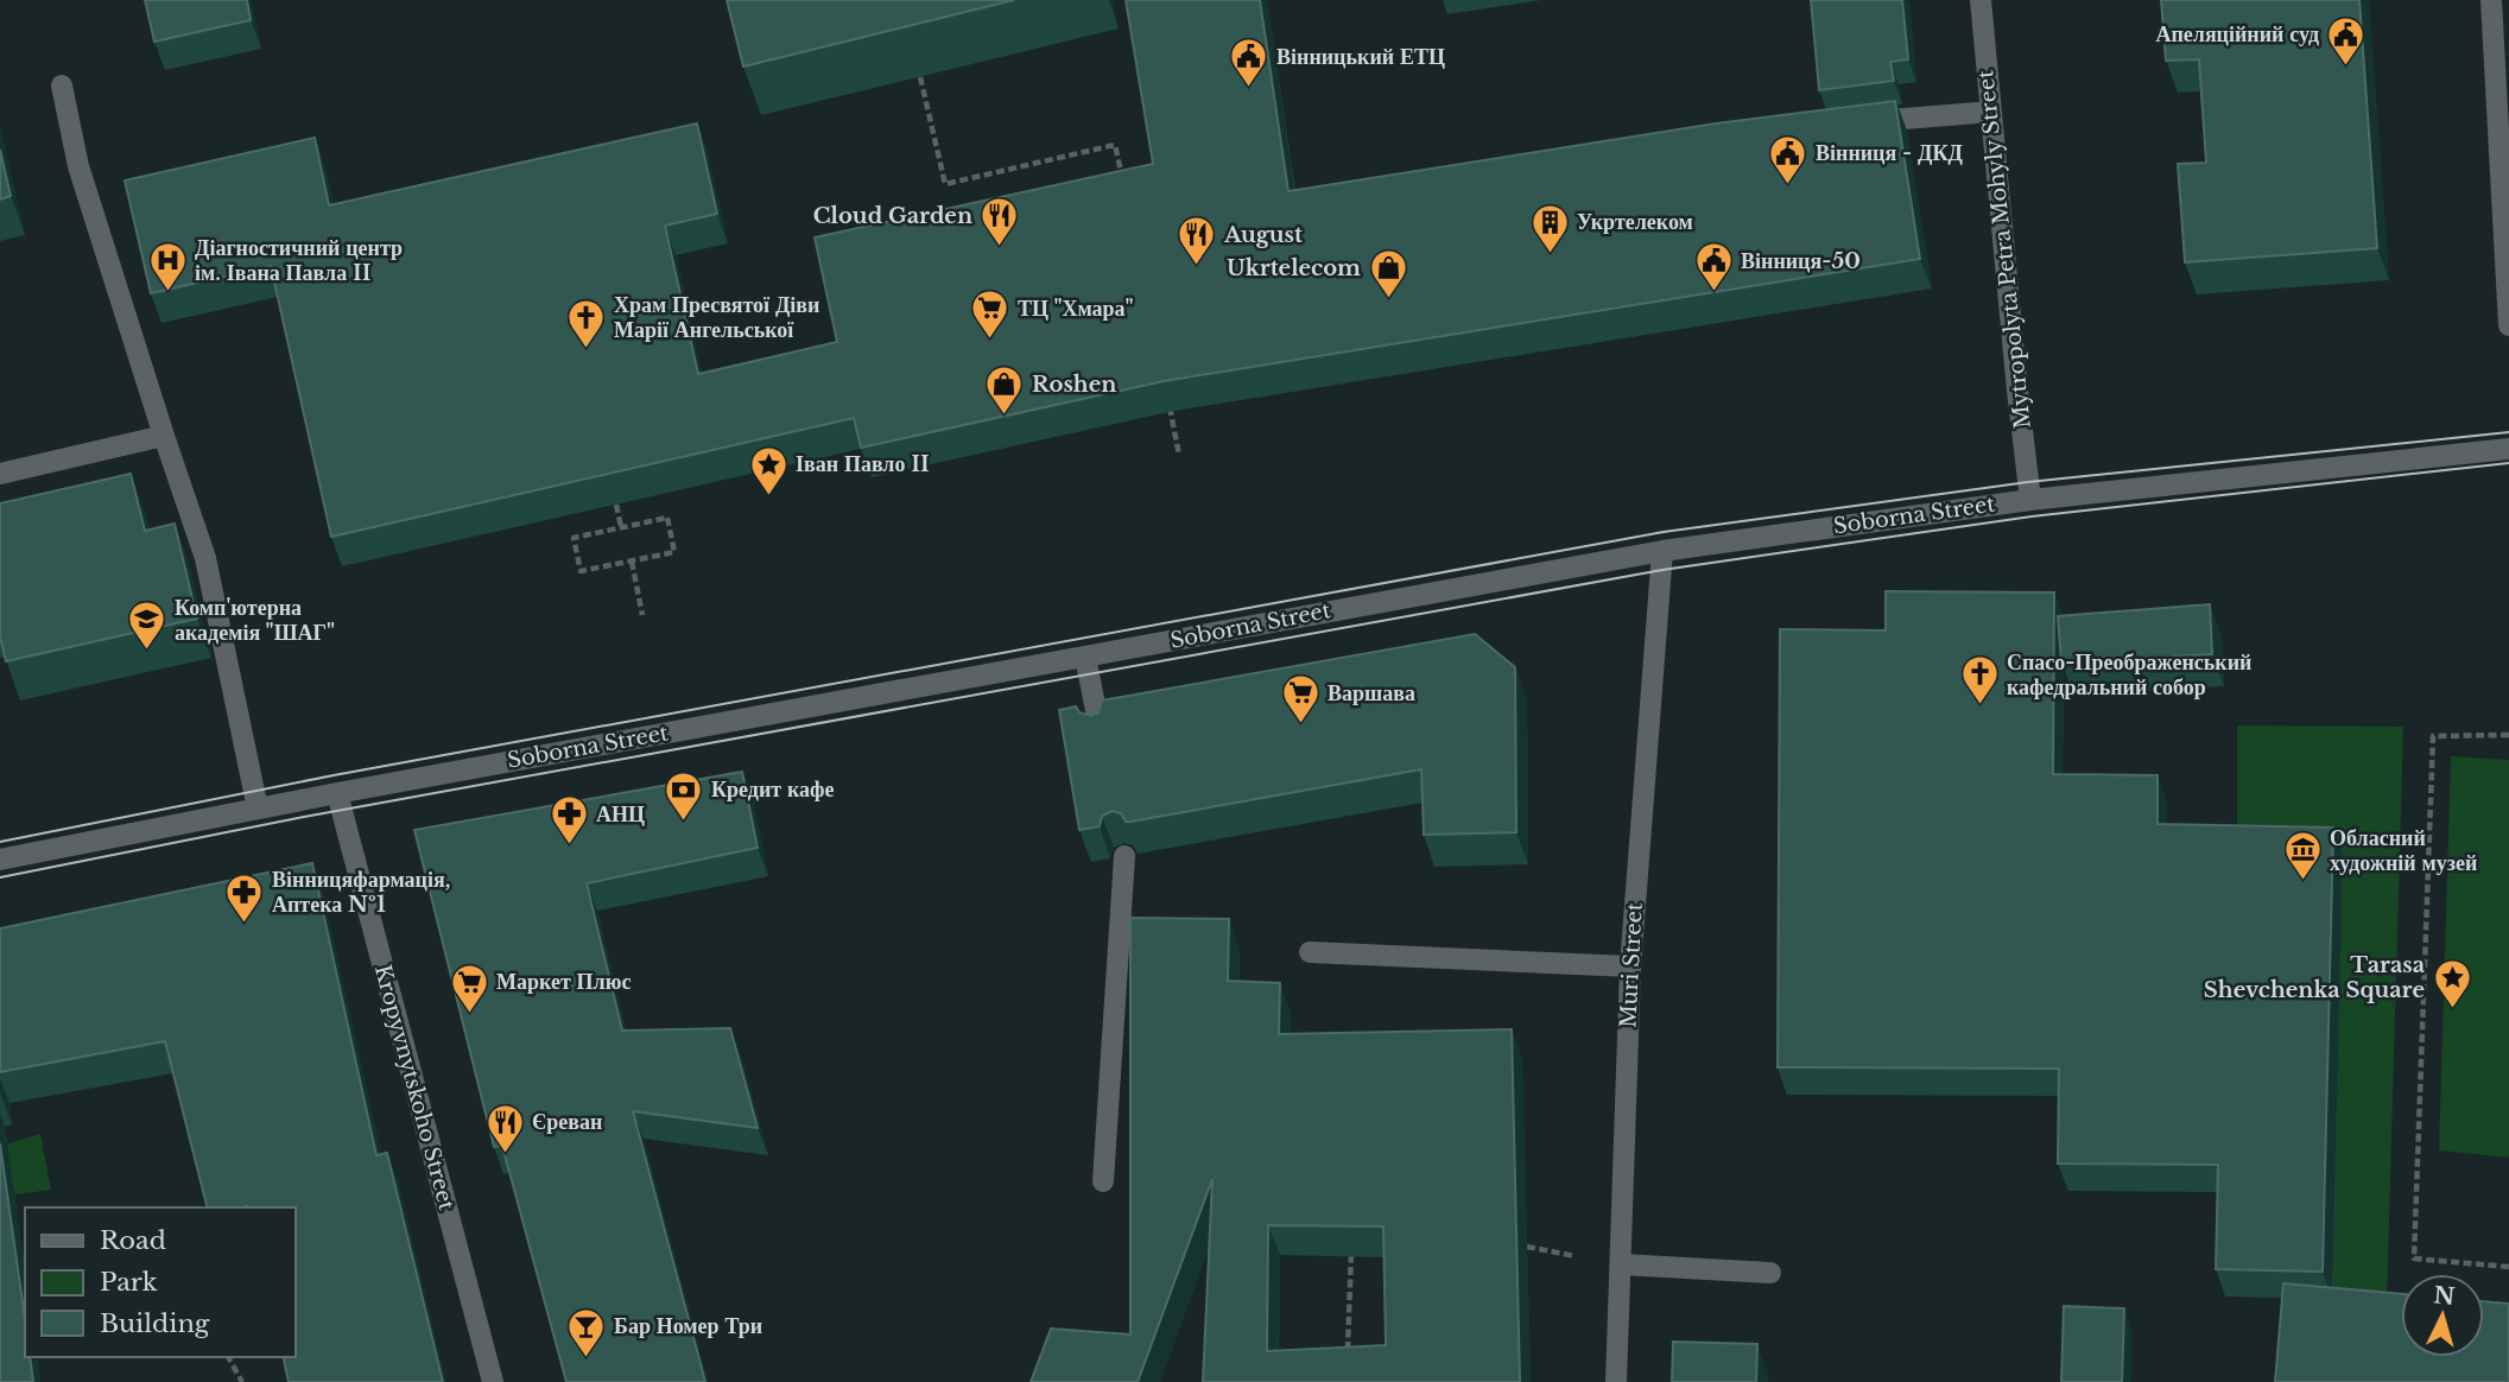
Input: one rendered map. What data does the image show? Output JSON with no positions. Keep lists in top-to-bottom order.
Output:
{
  "streets": {
    "street": [
      "Mytropolyta Petra Mohyly Street",
      "Soborna Street",
      "Muri Street",
      "Kropyvnytskoho Street"
    ]
  },
  "crossings": [
    ["Mytropolyta Petra Mohyly Street", "Soborna Street"],
    ["Soborna Street", "Muri Street"],
    ["Soborna Street", "Kropyvnytskoho Street"]
  ],
  "places": {
    "public building": [
      "Апеляційний суд",
      "Вінницький ЕТЦ",
      "Вінниця - ДКД",
      "Вінниця-50"
    ],
    "restaurant": ["Cloud Garden", "August", "Єреван"],
    "building": ["Укртелеком"],
    "hospital": ["Діагностичний центр ім. Івана Павла II"],
    "shop": ["Ukrtelecom", "Roshen"],
    "supermarket": ["ТЦ \"Хмара\"", "Варшава", "Маркет Плюс"],
    "church": ["Храм Пресвятої Діви Марії Ангельської", "Спасо-Преображенський кафедральний собор"],
    "place": ["Іван Павло II", "Tarasa Shevchenka Square"],
    "school or university": ["Комп'ютерна академія \"ШАГ\""],
    "bank": ["Кредит кафе"],
    "pharmacy": ["АНЦ", "Вінницяфармація, Аптека №1"],
    "museum": ["Обласний художній музей"],
    "bar": ["Бар Номер Три"]
  },
  "legend": ["Road", "Park", "Building"],
  "north": "top"
}
